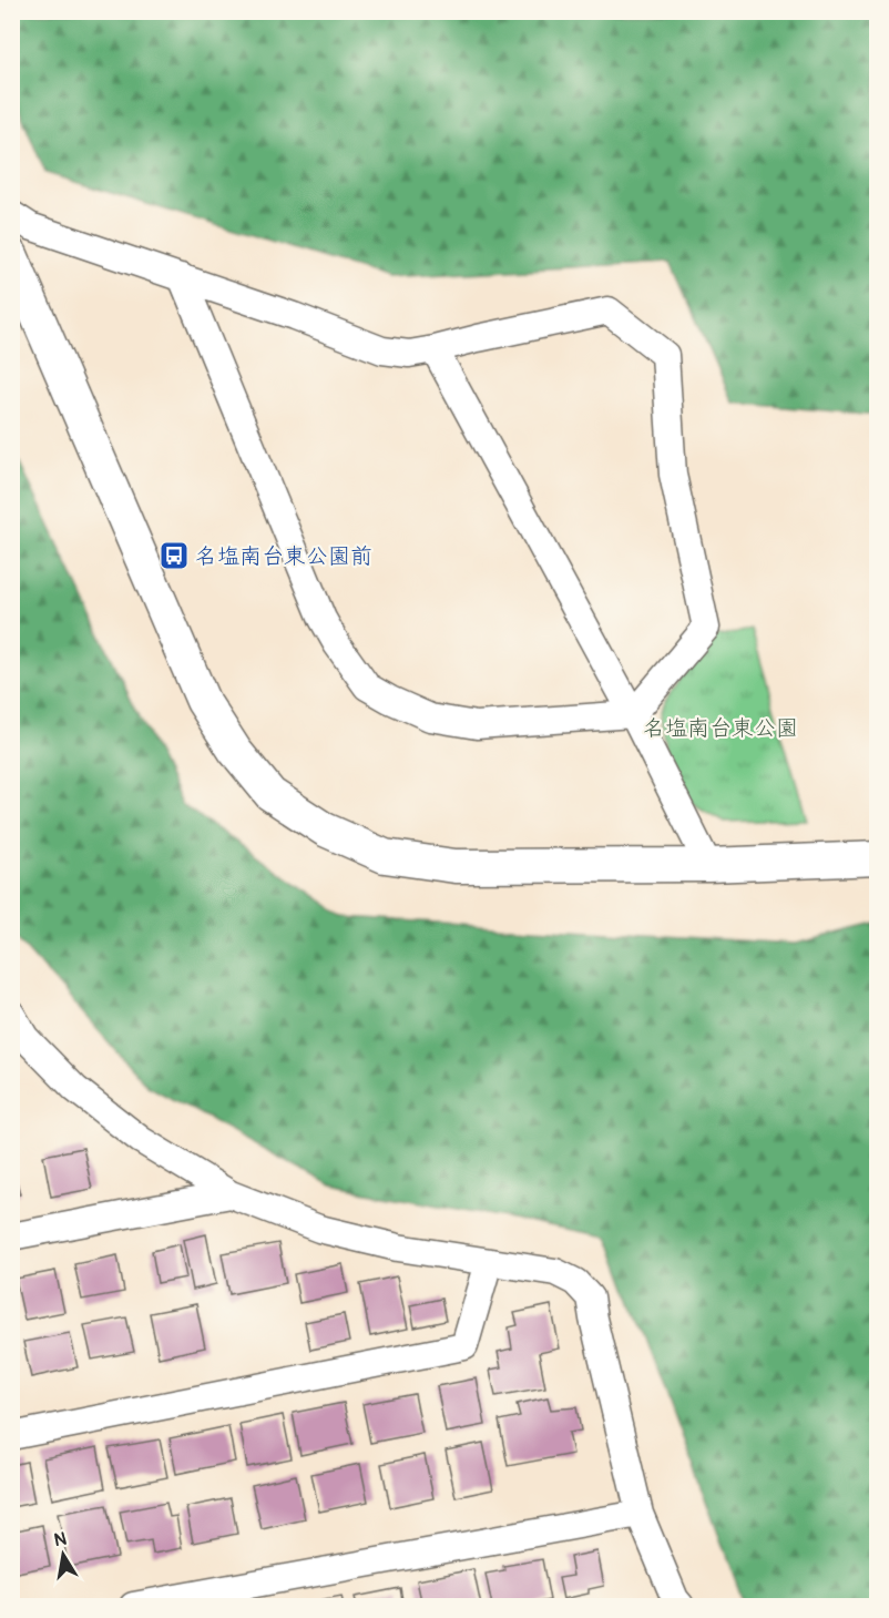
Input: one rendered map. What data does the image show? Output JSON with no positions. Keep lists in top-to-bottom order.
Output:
{
  "parks": ["名塩南台東公園"],
  "places": {
    "bus stop": ["名塩南台東公園前"]
  },
  "north": "top"
}
